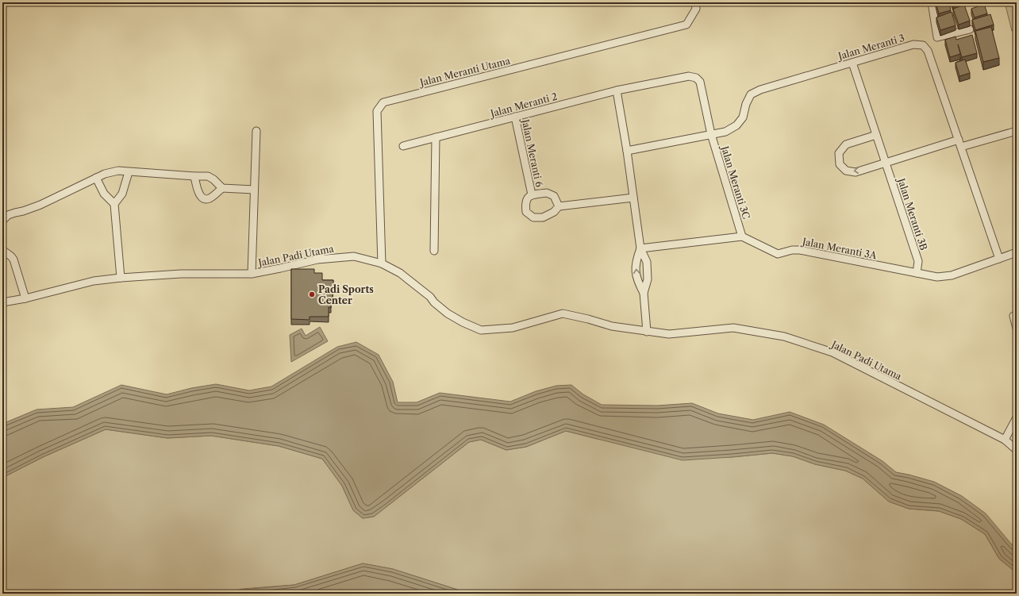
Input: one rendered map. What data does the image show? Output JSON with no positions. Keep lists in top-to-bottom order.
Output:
{
  "streets": {
    "street": [
      "Jalan Meranti 3",
      "Jalan Meranti Utama",
      "Jalan Meranti 2",
      "Jalan Meranti 6",
      "Jalan Meranti 3C",
      "Jalan Meranti 3B",
      "Jalan Meranti 3A",
      "Jalan Padi Utama"
    ]
  },
  "crossings": [
    ["Jalan Meranti 3", "Jalan Meranti 2"],
    ["Jalan Meranti 3", "Jalan Meranti 3C"],
    ["Jalan Meranti 3", "Jalan Meranti 3B"],
    ["Jalan Meranti 3", "Jalan Meranti 3A"],
    ["Jalan Meranti Utama", "Jalan Padi Utama"],
    ["Jalan Meranti 2", "Jalan Meranti 6"],
    ["Jalan Meranti 2", "Jalan Meranti 3C"],
    ["Jalan Meranti 3C", "Jalan Meranti 3A"],
    ["Jalan Meranti 3B", "Jalan Meranti 3A"]
  ],
  "places": ["Padi Sports Center"]
}
